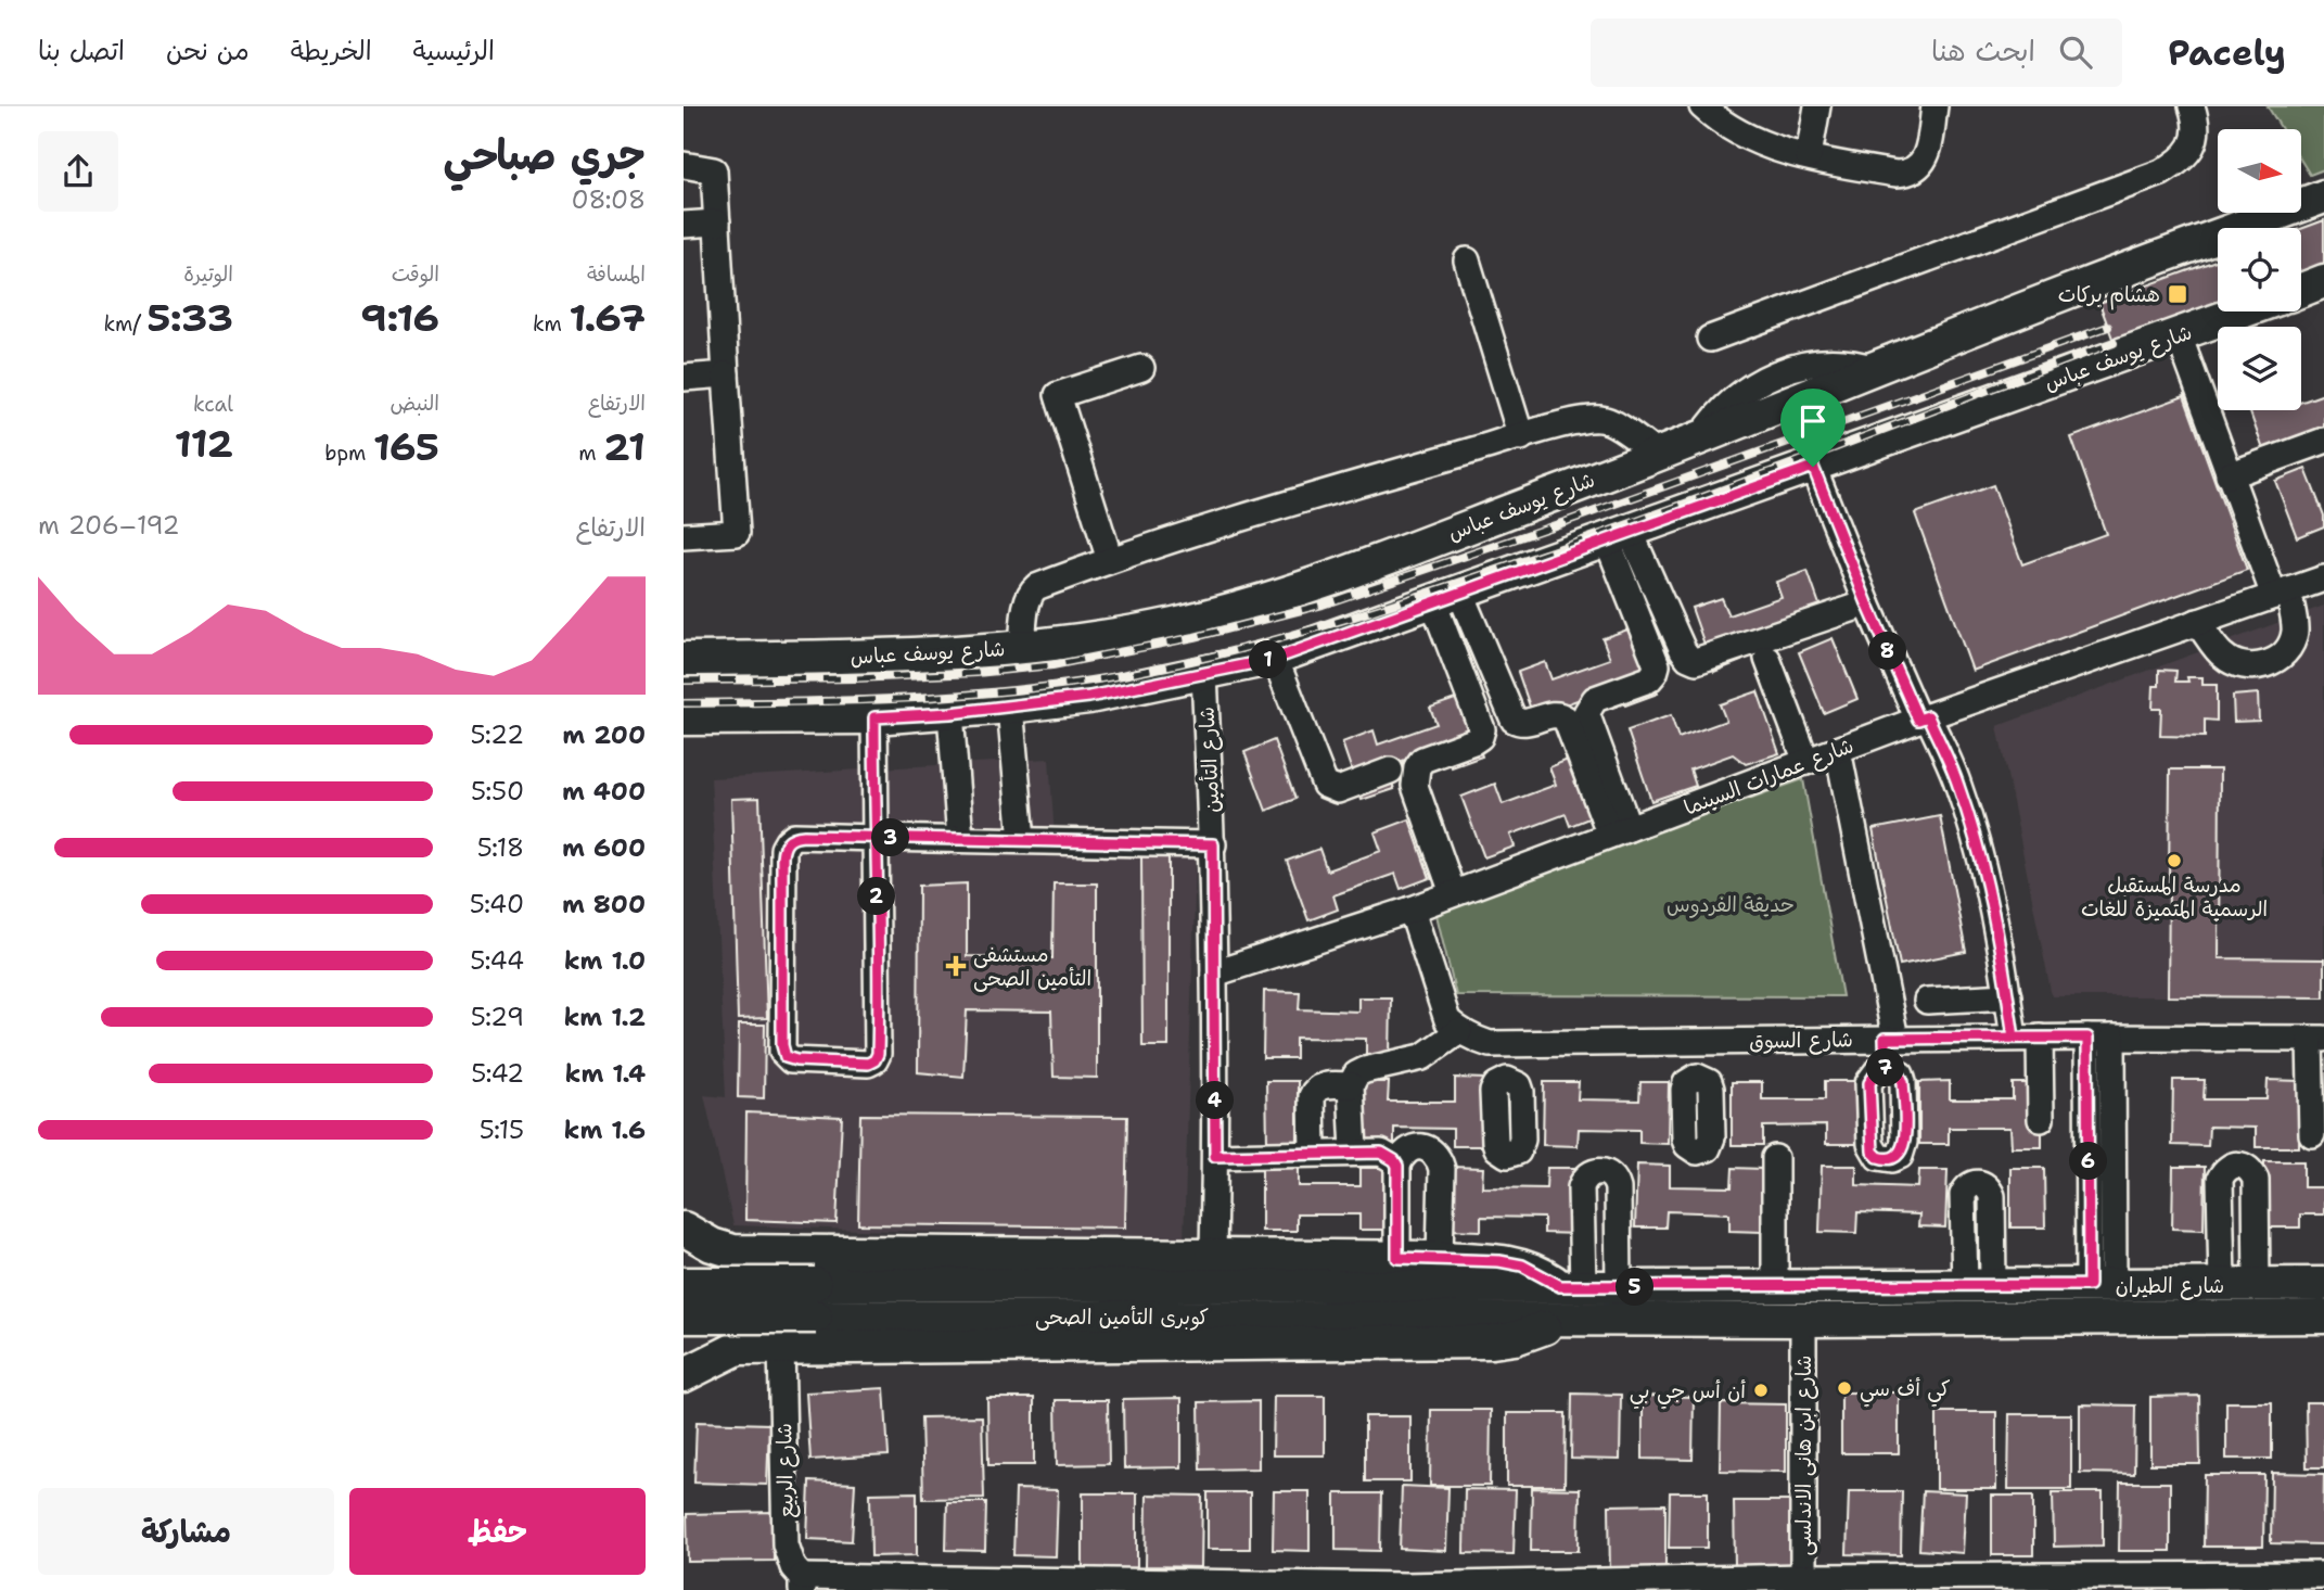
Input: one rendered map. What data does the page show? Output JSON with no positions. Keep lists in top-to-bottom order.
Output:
{
  "streets": {
    "main road": ["شارع يوسف عباس", "شارع الطيران", "كوبرى التأمين الصحى"],
    "street": [
      "شارع التأمين",
      "شارع عمارات السينما",
      "شارع السوق",
      "شارع ابن هانى الاندلسى",
      "شارع الربيع"
    ]
  },
  "crossings": [
    ["شارع يوسف عباس", "شارع التأمين"],
    ["شارع التأمين", "شارع عمارات السينما"],
    ["شارع الطيران", "كوبرى التأمين الصحى"],
    ["شارع الطيران", "شارع ابن هانى الاندلسى"]
  ],
  "parks": ["حديقة الفردوس"],
  "places": {
    "transit": ["هشام بركات"],
    "other": ["مدرسة المستقبل الرسمية المتميزة للغات", "كي أف سي", "أن أس جي بي"],
    "health": ["مستشفى التأمين الصحى"]
  },
  "north": "right",
  "page": {
    "header": "Pacely",
    "search": "ابحث هنا",
    "nav": [
      "الرئيسية",
      "الخريطة",
      "من نحن",
      "اتصل بنا"
    ],
    "heading": ["جري صباحي", "08:08"],
    "stats": [
      ["المسافة", "1.67 km"],
      ["الوقت", "9:16"],
      ["الوتيرة", "5:33 /km"],
      ["الارتفاع", "21 m"],
      ["النبض", "165 bpm"],
      ["kcal", "112"]
    ],
    "chart": ["الارتفاع", "192–206 m"],
    "pins": [
      "8",
      "1",
      "3",
      "2",
      "7",
      "4",
      "6",
      "5"
    ],
    "list": [
      {
        "name": "200 m",
        "note": "5:22"
      },
      {
        "name": "400 m",
        "note": "5:50"
      },
      {
        "name": "600 m",
        "note": "5:18"
      },
      {
        "name": "800 m",
        "note": "5:40"
      },
      {
        "name": "1.0 km",
        "note": "5:44"
      },
      {
        "name": "1.2 km",
        "note": "5:29"
      },
      {
        "name": "1.4 km",
        "note": "5:42"
      },
      {
        "name": "1.6 km",
        "note": "5:15"
      }
    ],
    "buttons": ["حفظ", "مشاركة"]
  }
}
